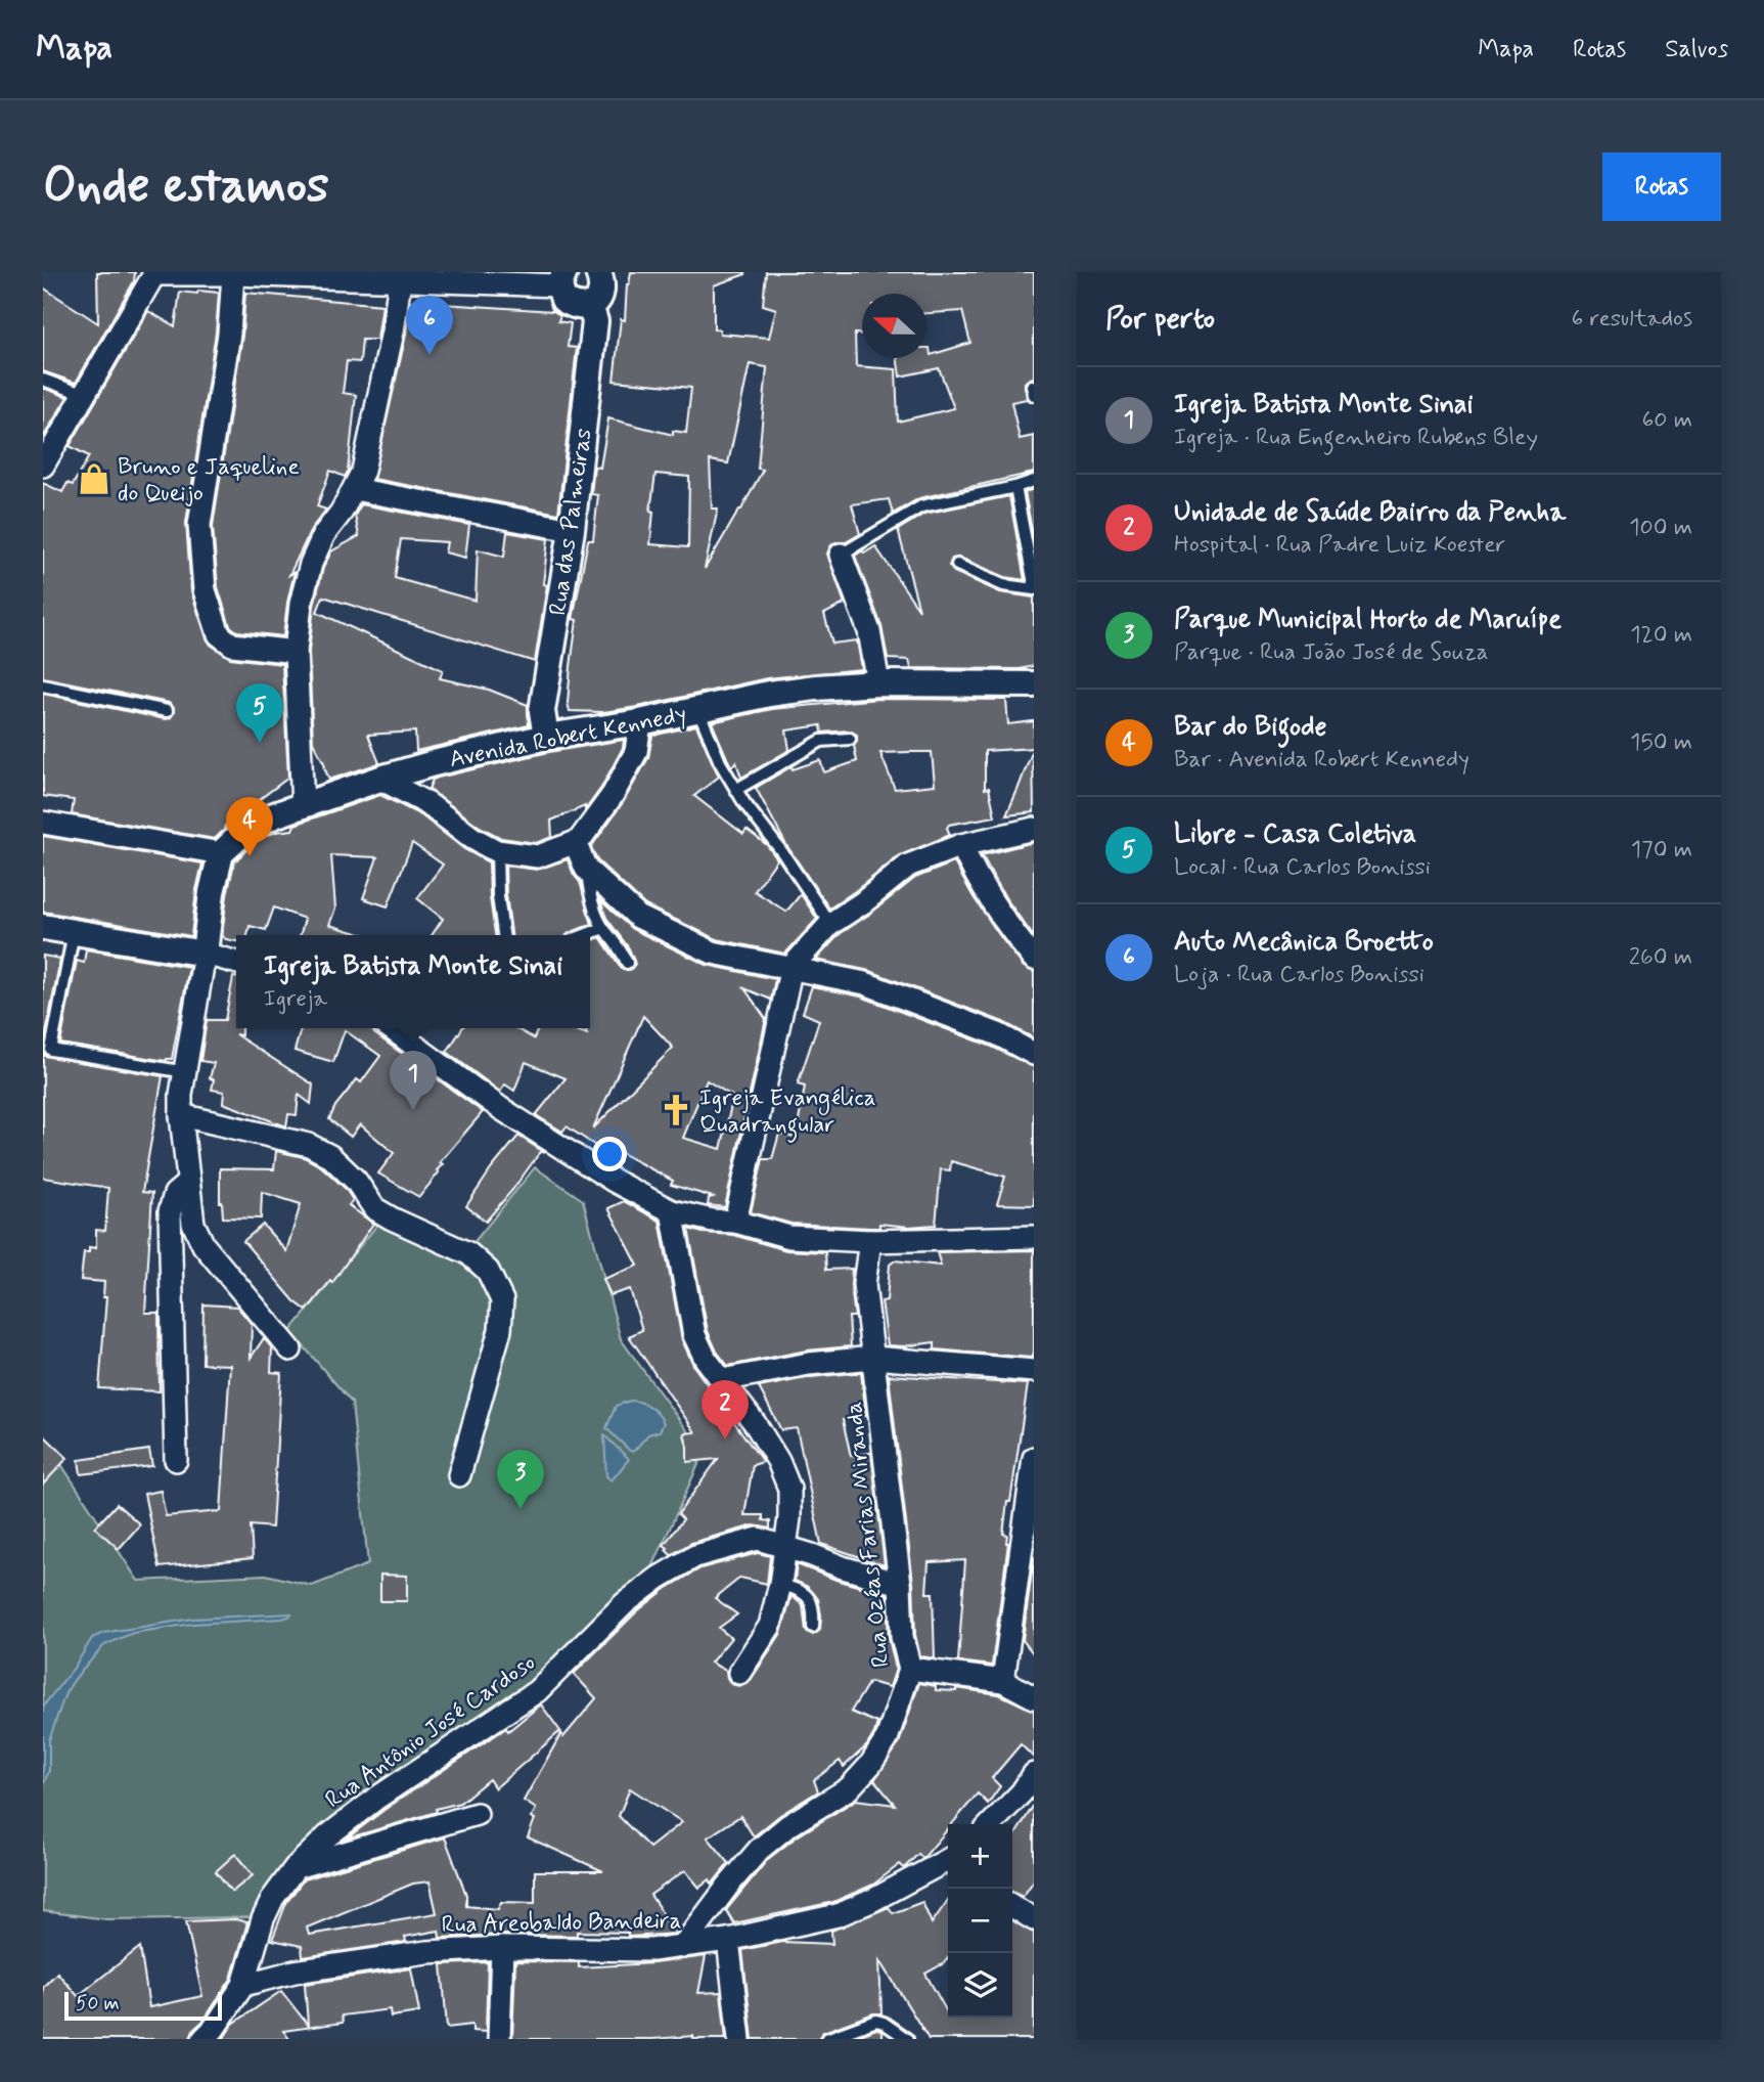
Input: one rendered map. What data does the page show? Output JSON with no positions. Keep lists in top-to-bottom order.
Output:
{
  "streets": {
    "street": [
      "Rua das Palmeiras",
      "Avenida Robert Kennedy",
      "Rua Ozéas Farias Miranda",
      "Rua Antônio José Cardoso",
      "Rua Areobaldo Bandeira"
    ]
  },
  "crossings": [
    ["Rua das Palmeiras", "Avenida Robert Kennedy"],
    ["Rua Ozéas Farias Miranda", "Rua Antônio José Cardoso"],
    ["Rua Ozéas Farias Miranda", "Rua Areobaldo Bandeira"],
    ["Rua Antônio José Cardoso", "Rua Areobaldo Bandeira"]
  ],
  "places": {
    "shop": ["Bruno e Jaqueline do Queijo"],
    "church": ["Igreja Evangélica Quadrangular"]
  },
  "scale_bar": "50 m",
  "north": "left",
  "page": {
    "header": "Mapa",
    "nav": ["Mapa", "Rotas", "Salvos"],
    "buttons": "Rotas",
    "title": "Onde estamos",
    "heading": ["Por perto", "6 resultados"],
    "pins": [
      "6",
      "5",
      "4",
      "1",
      "2",
      "3"
    ],
    "list": [
      {
        "mark": "1",
        "name": "Igreja Batista Monte Sinai",
        "note": "Igreja · Rua Engenheiro Rubens Bley",
        "value": "60 m"
      },
      {
        "mark": "2",
        "name": "Unidade de Saúde Bairro da Penha",
        "note": "Hospital · Rua Padre Luiz Koester",
        "value": "100 m"
      },
      {
        "mark": "3",
        "name": "Parque Municipal Horto de Maruípe",
        "note": "Parque · Rua João José de Souza",
        "value": "120 m"
      },
      {
        "mark": "4",
        "name": "Bar do Bigode",
        "note": "Bar · Avenida Robert Kennedy",
        "value": "150 m"
      },
      {
        "mark": "5",
        "name": "Libre - Casa Coletiva",
        "note": "Local · Rua Carlos Bonissi",
        "value": "170 m"
      },
      {
        "mark": "6",
        "name": "Auto Mecânica Broetto",
        "note": "Loja · Rua Carlos Bonissi",
        "value": "260 m"
      }
    ],
    "popup": ["Igreja Batista Monte Sinai", "Igreja"],
    "map_buttons": ["+", "−"],
    "scale": "50 m"
  }
}
